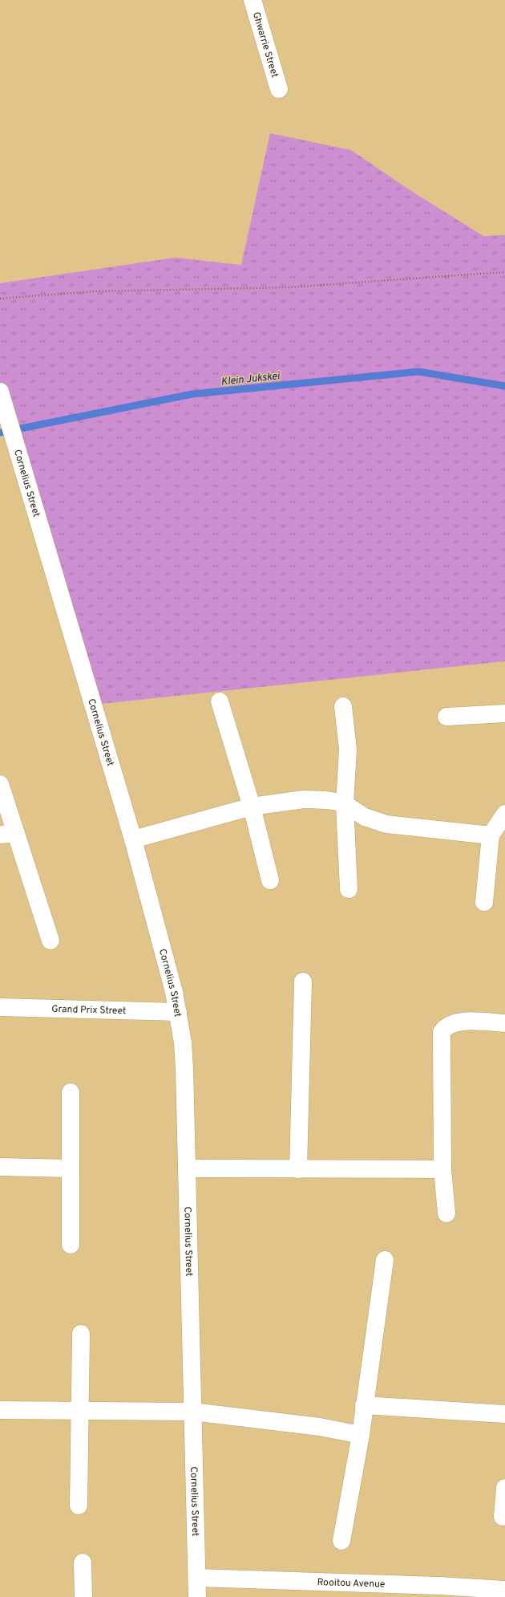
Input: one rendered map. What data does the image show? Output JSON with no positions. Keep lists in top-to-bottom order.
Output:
{
  "streets": {
    "street": [
      "Ghwarrie Street",
      "Cornelius Street",
      "Grand Prix Street",
      "Rooitou Avenue"
    ]
  },
  "crossings": [
    ["Cornelius Street", "Grand Prix Street"],
    ["Cornelius Street", "Rooitou Avenue"]
  ],
  "water": ["Klein Jukskei"]
}
